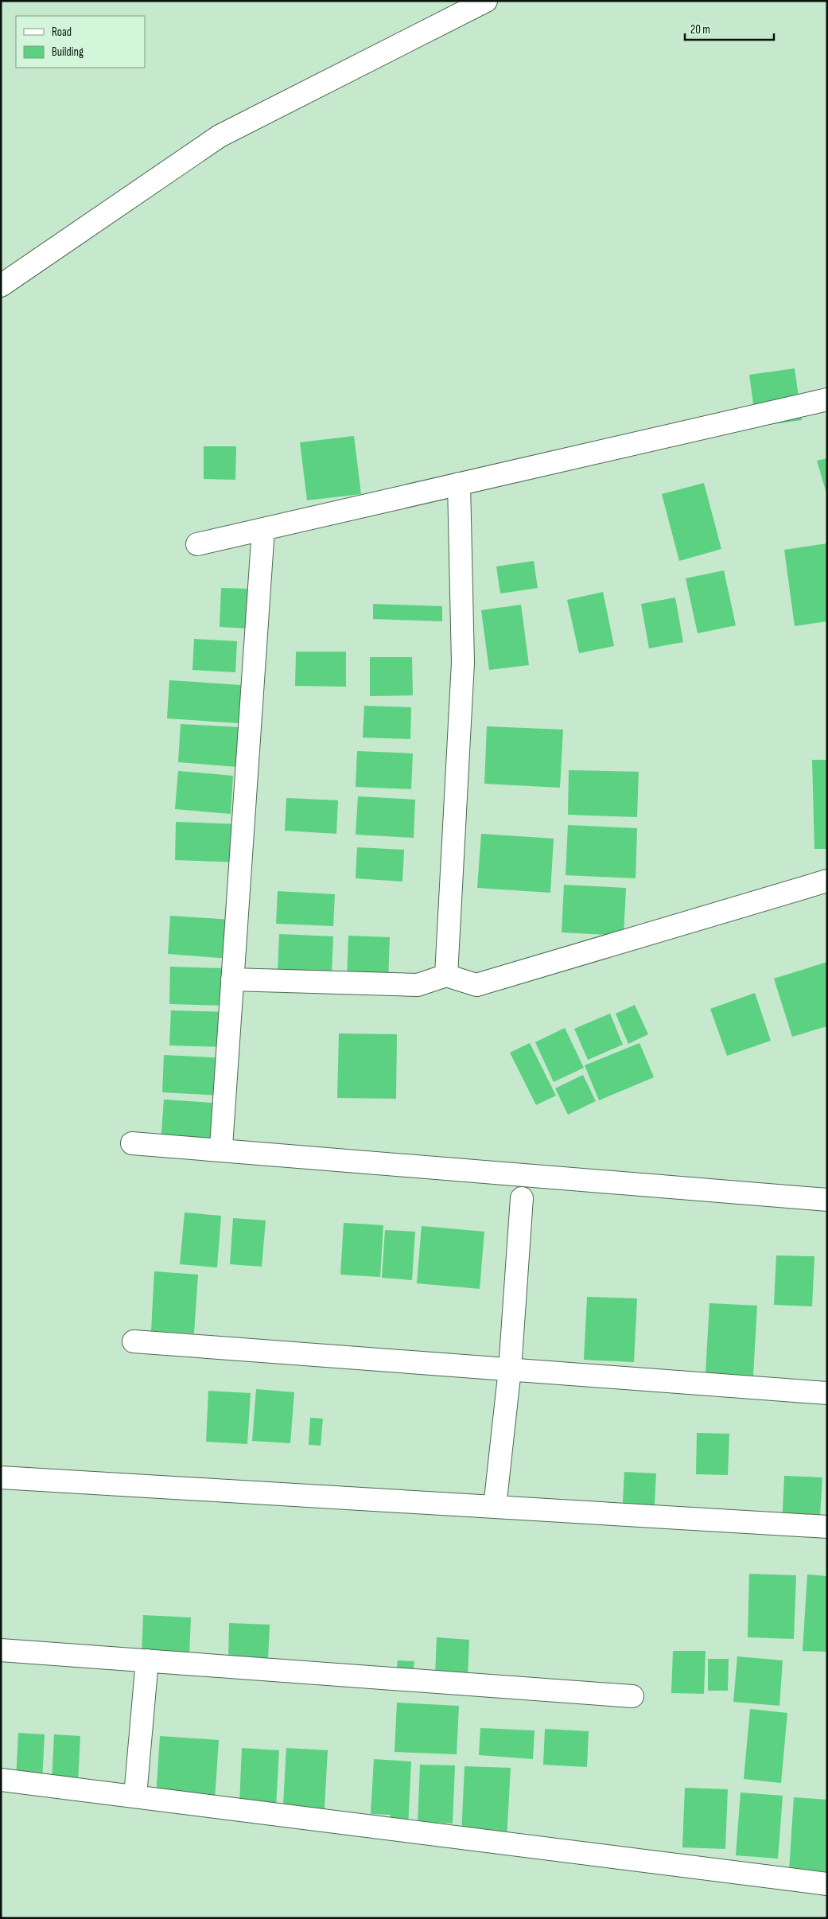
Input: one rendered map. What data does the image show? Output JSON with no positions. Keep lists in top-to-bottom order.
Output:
{
  "legend": ["Road", "Building"],
  "scale_bar": "20 m"
}
